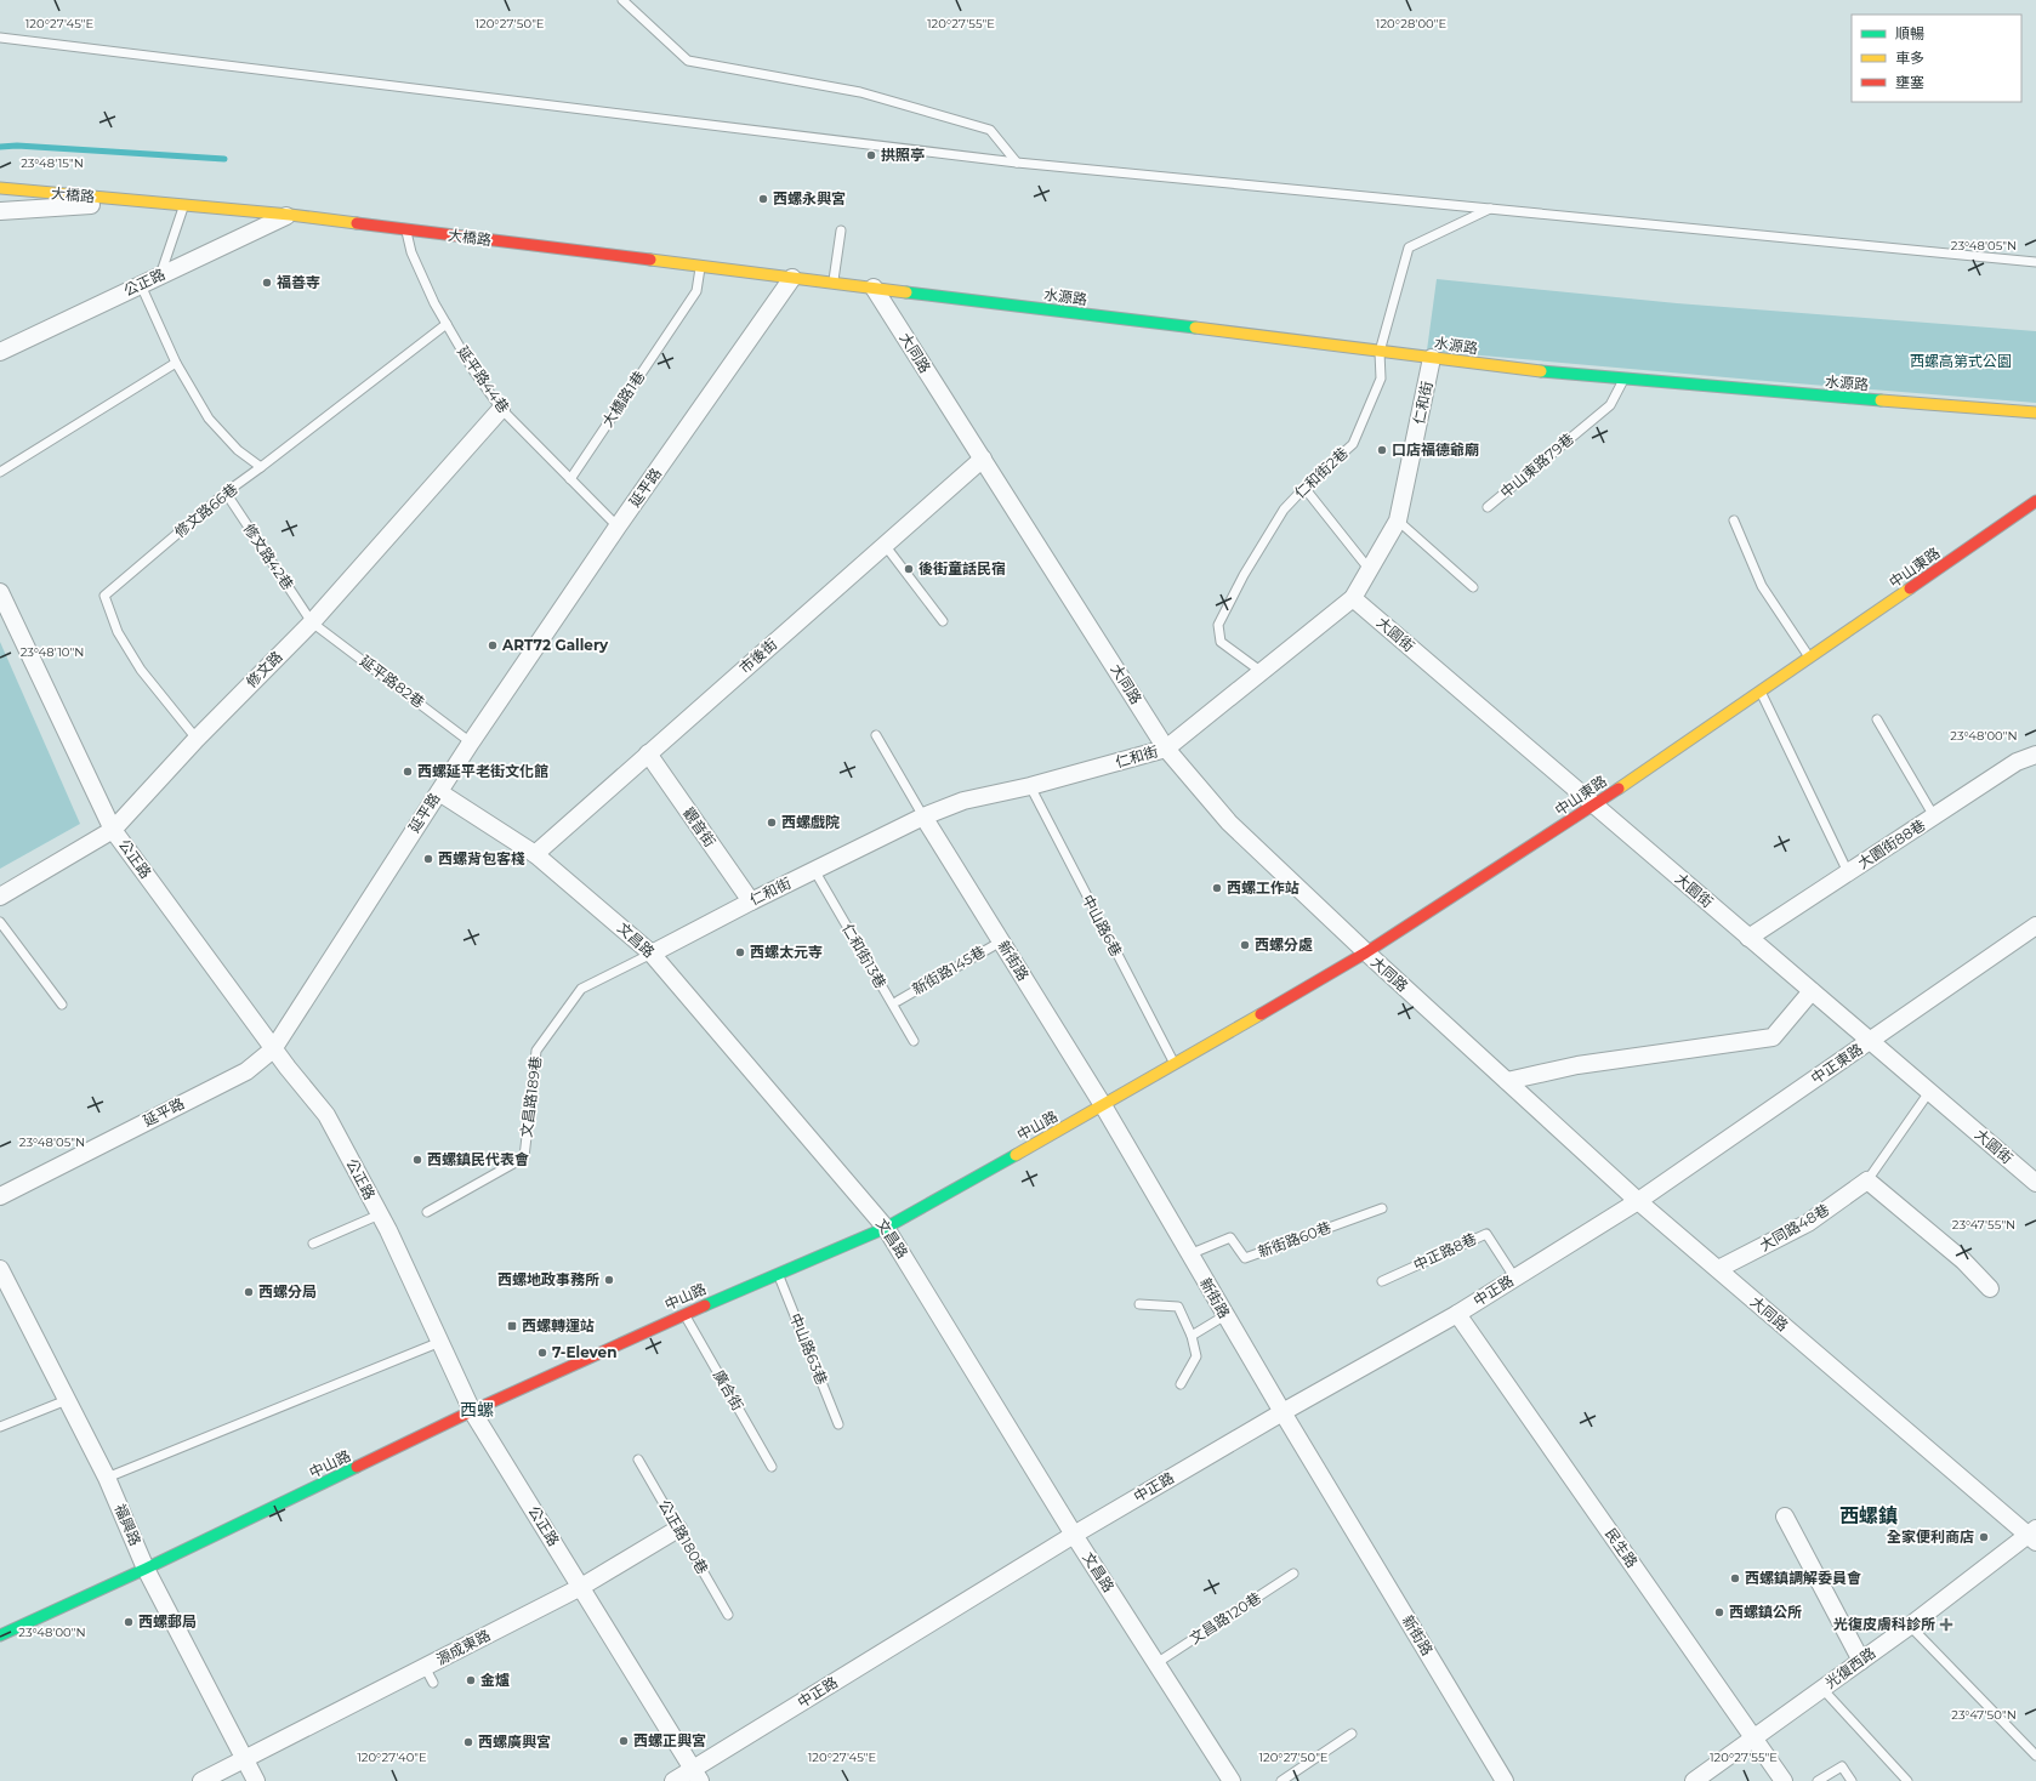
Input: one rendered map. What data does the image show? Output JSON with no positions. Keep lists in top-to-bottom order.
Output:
{
  "streets": {
    "street": [
      "大橋路",
      "公正路",
      "水源路",
      "大同路",
      "仁和街",
      "延平路",
      "中山東路",
      "大園街",
      "市後街",
      "修文路",
      "觀音街",
      "大園街88巷",
      "文昌路",
      "新街路",
      "中正東路",
      "中山路",
      "大同路48巷",
      "中正路",
      "福興路",
      "民生路",
      "源成東路",
      "光復西路"
    ],
    "lane": [
      "延平路44巷",
      "大橋路1巷",
      "中山東路79巷",
      "仁和街2巷",
      "修文路66巷",
      "修文路42巷",
      "延平路82巷",
      "中山路6巷",
      "仁和街13巷",
      "新街路145巷",
      "文昌路189巷",
      "新街路60巷",
      "中正路8巷",
      "中山路63巷",
      "廣合街",
      "公正路180巷",
      "文昌路120巷"
    ]
  },
  "crossings": [
    ["大橋路", "公正路"],
    ["大橋路", "延平路44巷"],
    ["大橋路", "大橋路1巷"],
    ["大橋路", "延平路"],
    ["公正路", "延平路"],
    ["公正路", "修文路"],
    ["公正路", "中山路"],
    ["公正路", "中正路"],
    ["公正路", "源成東路"],
    ["水源路", "大同路"],
    ["水源路", "仁和街"],
    ["水源路", "中山東路79巷"],
    ["水源路", "仁和街2巷"],
    ["大同路", "仁和街"],
    ["大同路", "中山東路"],
    ["大同路", "市後街"],
    ["大同路", "中正東路"],
    ["大同路", "中山路"],
    ["大同路", "大同路48巷"],
    ["大同路", "中正路"],
    ["大同路", "光復西路"],
    ["延平路44巷", "大橋路1巷"],
    ["延平路44巷", "延平路"],
    ["延平路44巷", "修文路66巷"],
    ["延平路44巷", "修文路"],
    ["仁和街", "仁和街2巷"],
    ["仁和街", "大園街"],
    ["仁和街", "觀音街"],
    ["仁和街", "中山路6巷"],
    ["仁和街", "文昌路"],
    ["仁和街", "仁和街13巷"],
    ["仁和街", "新街路"],
    ["仁和街", "文昌路189巷"],
    ["延平路", "延平路82巷"],
    ["延平路", "文昌路"],
    ["修文路66巷", "修文路42巷"],
    ["修文路66巷", "修文路"],
    ["修文路42巷", "修文路"],
    ["修文路42巷", "延平路82巷"],
    ["中山東路", "大園街"],
    ["中山東路", "中山路"],
    ["大園街", "大園街88巷"],
    ["大園街", "中正東路"],
    ["大園街", "大同路48巷"],
    ["市後街", "觀音街"],
    ["市後街", "文昌路"],
    ["修文路", "延平路82巷"],
    ["中山路6巷", "中山路"],
    ["文昌路", "文昌路189巷"],
    ["文昌路", "中山路"],
    ["文昌路", "中正路"],
    ["文昌路", "文昌路120巷"],
    ["新街路", "新街路145巷"],
    ["新街路", "中山路"],
    ["新街路", "新街路60巷"],
    ["新街路", "中正路"],
    ["中正東路", "中正路"],
    ["中山路", "中山路63巷"],
    ["中山路", "廣合街"],
    ["中山路", "福興路"],
    ["中正路8巷", "中正路"],
    ["中正路", "民生路"],
    ["福興路", "源成東路"],
    ["公正路180巷", "源成東路"],
    ["民生路", "光復西路"]
  ],
  "districts": ["西螺", "西螺鎮"],
  "parks": ["西螺高第式公園"],
  "places": {
    "other": [
      "拱照亭",
      "西螺永興宮",
      "福善寺",
      "口店福德爺廟",
      "後街童話民宿",
      "ART72 Gallery",
      "西螺延平老街文化館",
      "西螺戲院",
      "西螺背包客棧",
      "西螺工作站",
      "西螺分處",
      "西螺太元寺",
      "西螺鎮民代表會",
      "西螺地政事務所",
      "西螺分局",
      "7-Eleven",
      "全家便利商店",
      "西螺鎮調解委員會",
      "西螺鎮公所",
      "西螺郵局",
      "金爐",
      "西螺正興宮",
      "西螺廣興宮"
    ],
    "transit": ["西螺轉運站"],
    "health": ["光復皮膚科診所"]
  },
  "legend": ["順暢", "車多", "壅塞"],
  "coordinates": [
    "120°27'45\"E",
    "120°27'50\"E",
    "120°27'55\"E",
    "120°28'00\"E",
    "23°48'15\"N",
    "23°48'05\"N",
    "23°48'10\"N",
    "23°48'00\"N",
    "23°47'55\"N",
    "23°47'50\"N",
    "120°27'40\"E"
  ]
}
